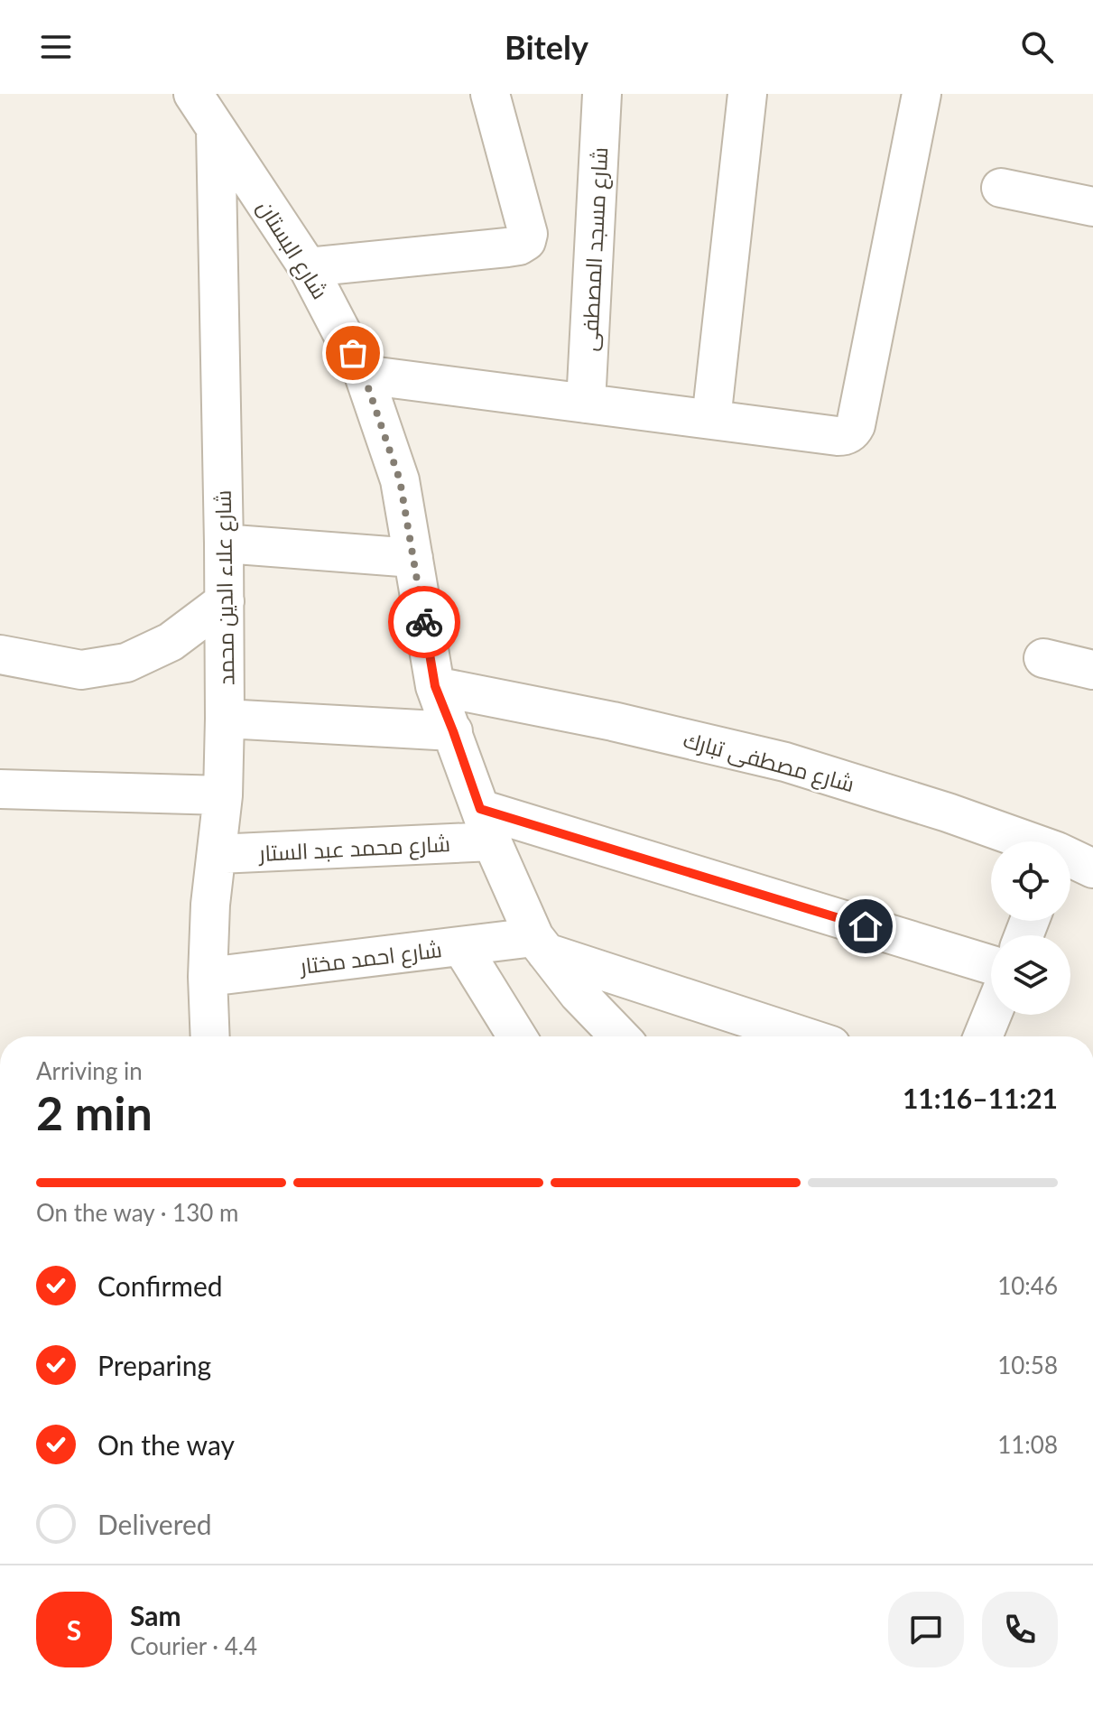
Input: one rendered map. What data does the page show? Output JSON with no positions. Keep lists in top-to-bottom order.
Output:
{
  "streets": {
    "street": [
      "شارع البستان",
      "شارع مسجد المصطفى",
      "شارع علاء الدين محمد",
      "شارع مصطفى تبارك",
      "شارع محمد عبد الستار",
      "شارع احمد مختار"
    ]
  },
  "crossings": [
    ["شارع البستان", "شارع علاء الدين محمد"],
    ["شارع البستان", "شارع مصطفى تبارك"],
    ["شارع البستان", "شارع محمد عبد الستار"],
    ["شارع البستان", "شارع احمد مختار"],
    ["شارع علاء الدين محمد", "شارع محمد عبد الستار"],
    ["شارع علاء الدين محمد", "شارع احمد مختار"]
  ],
  "page": {
    "header": "Bitely",
    "heading": ["2 min", "Arriving in", "11:16–11:21"],
    "panel": ["Sam", "Courier · 4.4"],
    "bar": "On the way · 130 m",
    "list": [
      ["Confirmed", "10:46"],
      ["Preparing", "10:58"],
      ["On the way", "11:08"],
      "Delivered"
    ],
    "round": "S"
  }
}
